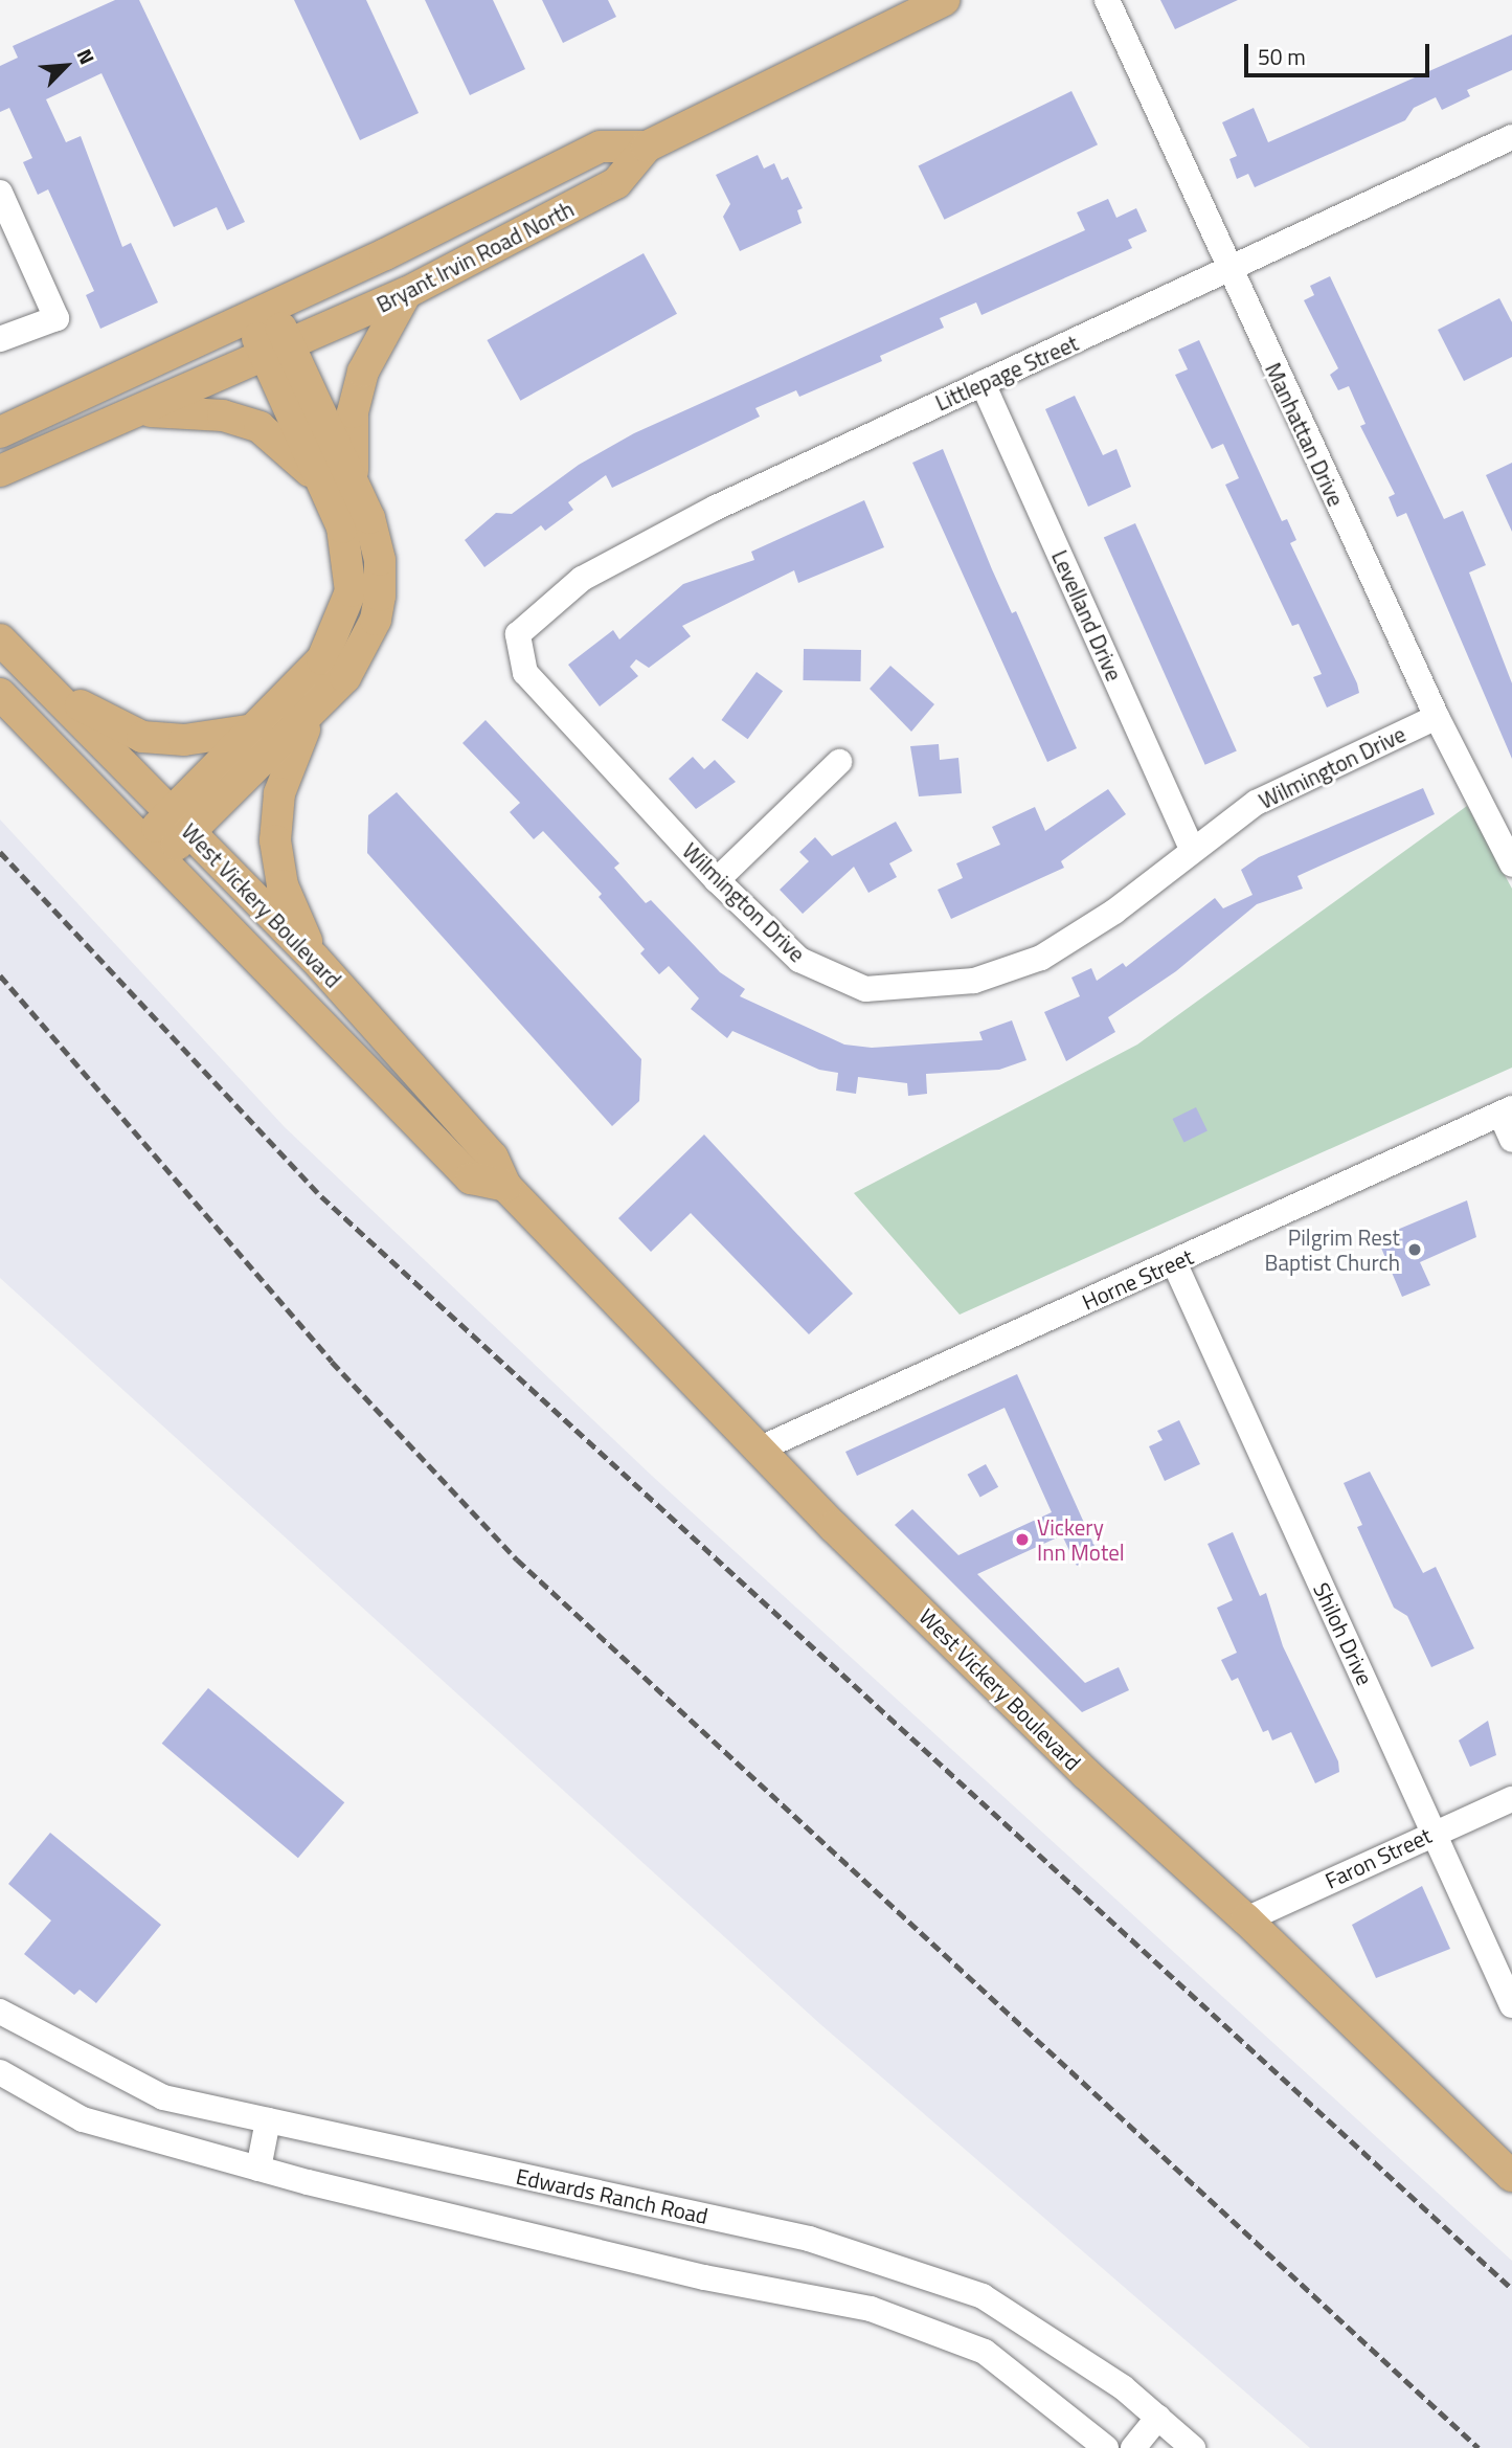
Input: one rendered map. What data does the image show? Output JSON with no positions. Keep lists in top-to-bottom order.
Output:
{
  "streets": {
    "main road": ["Bryant Irvin Road North", "West Vickery Boulevard"],
    "street": [
      "Littlepage Street",
      "Manhattan Drive",
      "Levelland Drive",
      "Wilmington Drive",
      "Horne Street",
      "Shiloh Drive",
      "Faron Street",
      "Edwards Ranch Road"
    ]
  },
  "crossings": [
    ["Littlepage Street", "Manhattan Drive"],
    ["Littlepage Street", "Levelland Drive"],
    ["Littlepage Street", "Wilmington Drive"],
    ["Manhattan Drive", "Wilmington Drive"],
    ["Levelland Drive", "Wilmington Drive"],
    ["West Vickery Boulevard", "Horne Street"],
    ["West Vickery Boulevard", "Faron Street"],
    ["Horne Street", "Shiloh Drive"],
    ["Shiloh Drive", "Faron Street"]
  ],
  "places": ["Pilgrim Rest Baptist Church", "Vickery Inn Motel"],
  "scale_bar": "50 m",
  "north": "top right"
}
